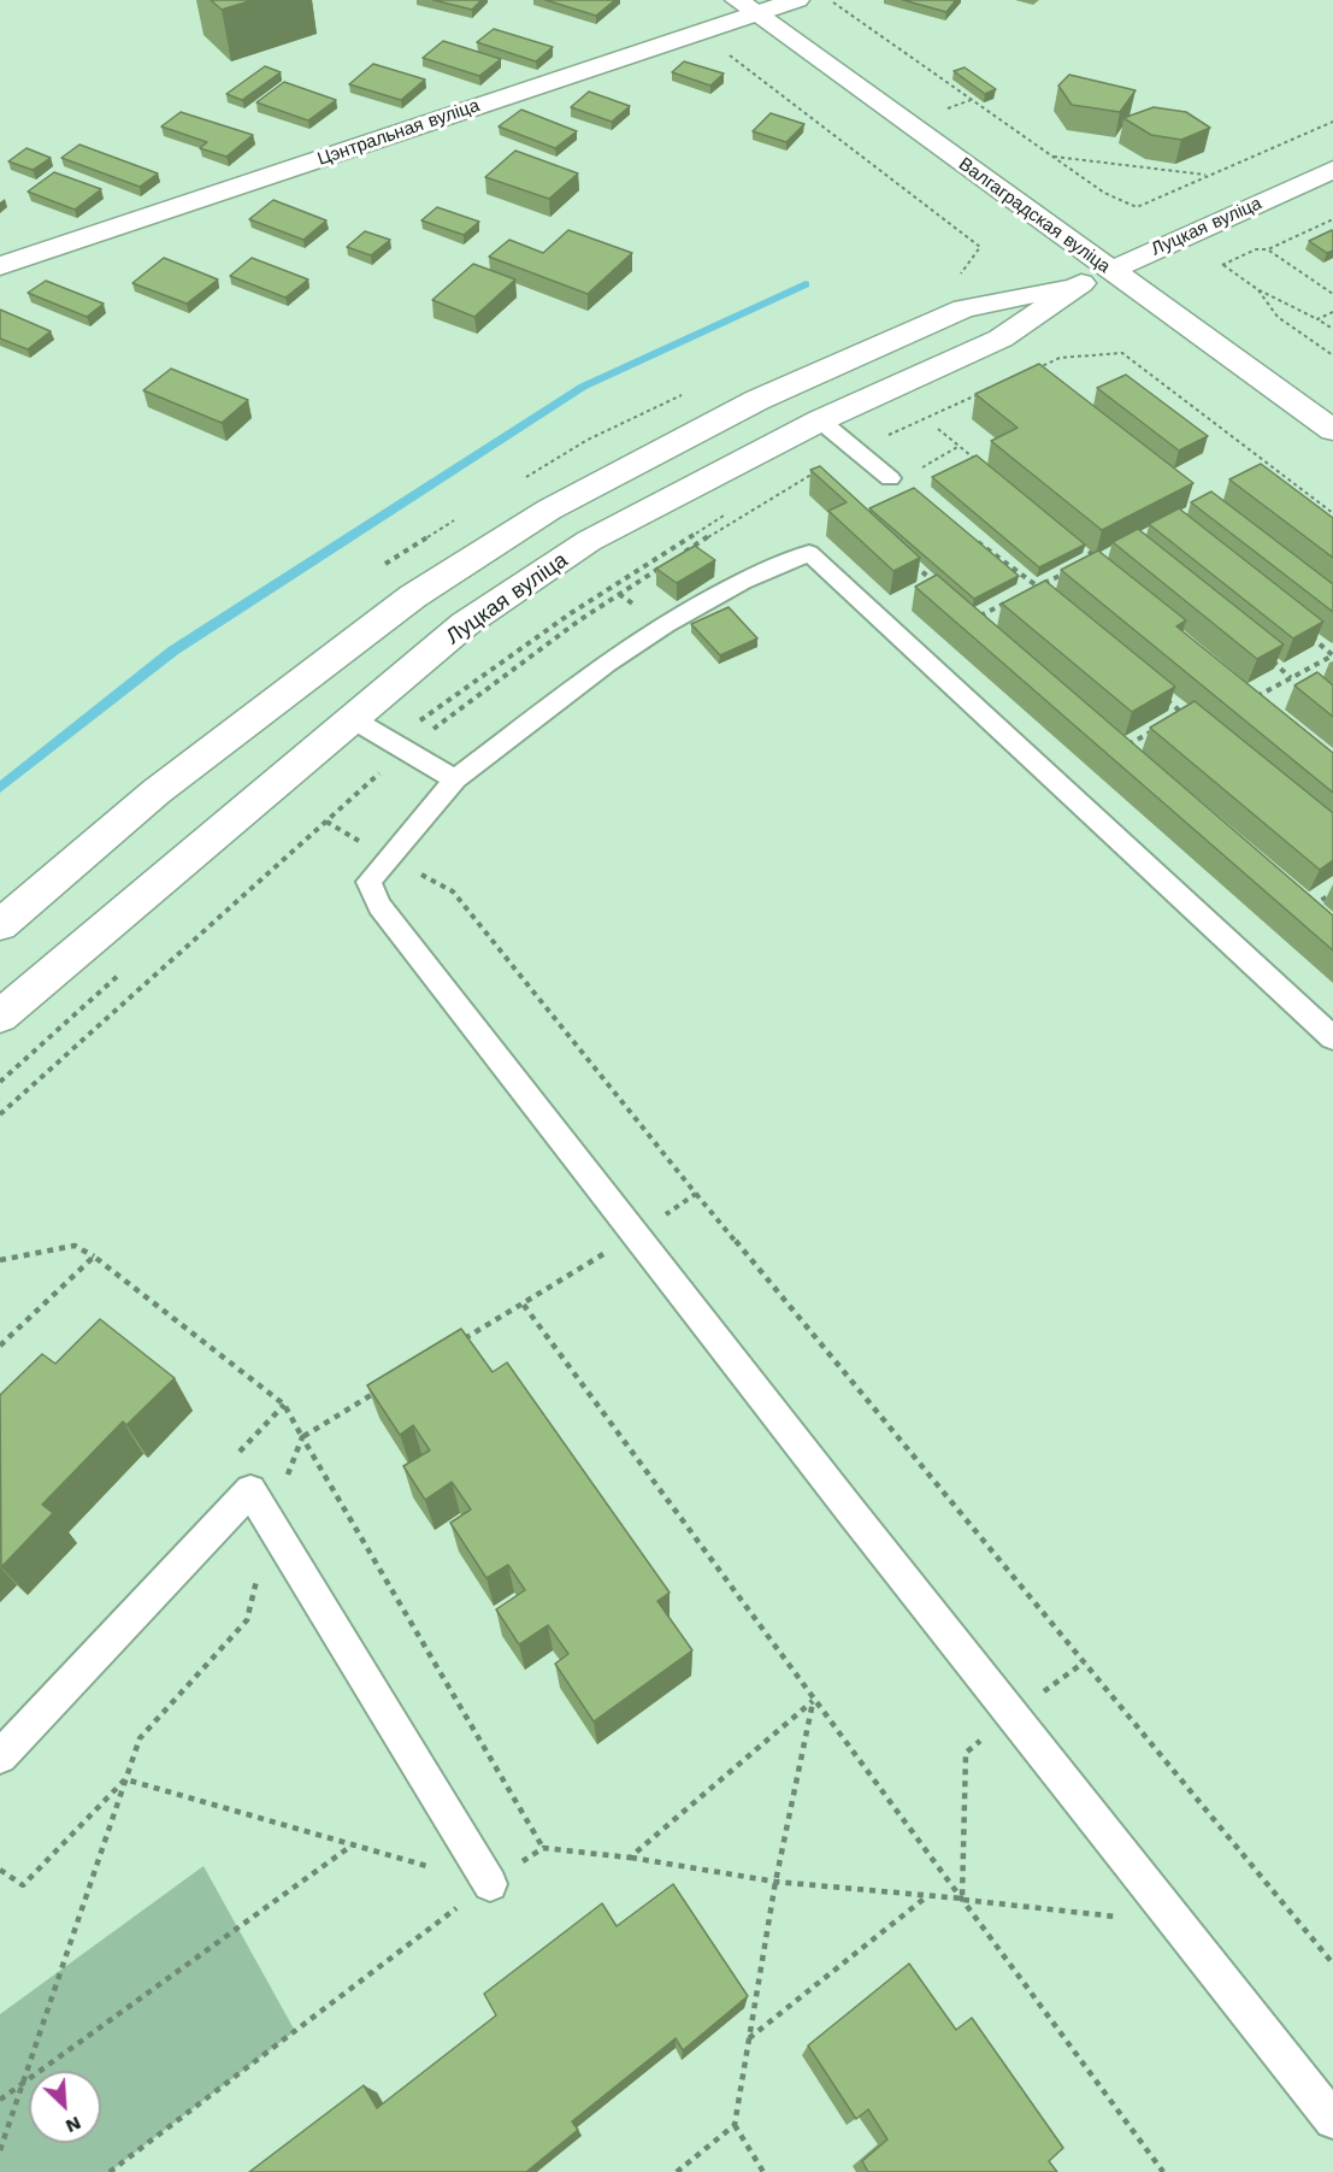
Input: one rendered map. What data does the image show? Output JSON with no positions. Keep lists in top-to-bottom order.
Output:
{
  "streets": {
    "street": ["Цэнтральная вуліца", "Валгаградская вуліца", "Луцкая вуліца"]
  },
  "crossings": [
    ["Цэнтральная вуліца", "Валгаградская вуліца"],
    ["Валгаградская вуліца", "Луцкая вуліца"]
  ],
  "north": "bottom right"
}
